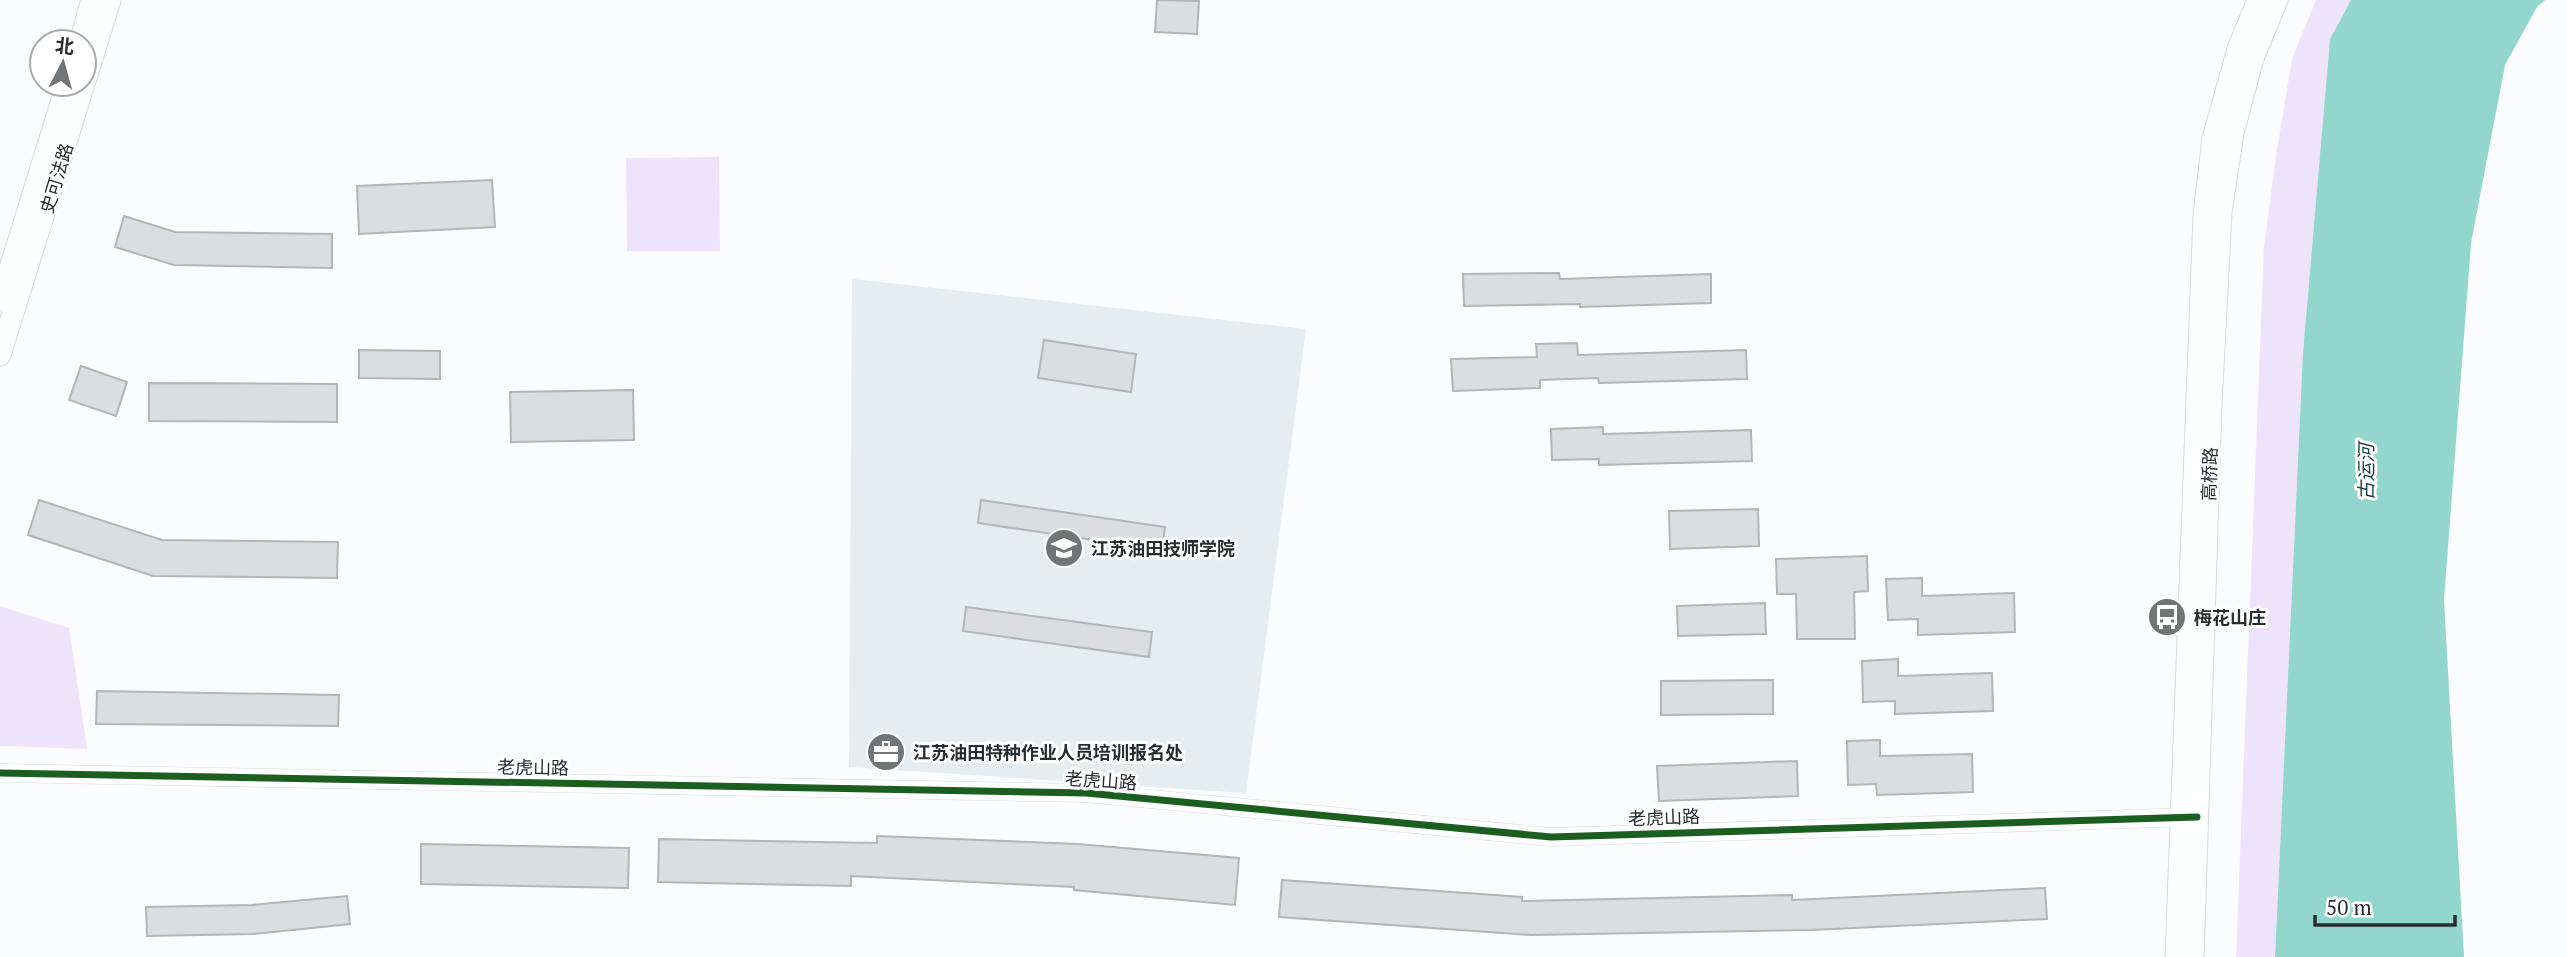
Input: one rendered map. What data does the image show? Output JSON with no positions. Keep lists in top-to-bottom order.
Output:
{
  "streets": {
    "main road": ["史可法路", "高桥路"],
    "street": ["老虎山路"]
  },
  "crossings": [
    ["高桥路", "老虎山路"]
  ],
  "water": ["古运河"],
  "places": {
    "school or university": ["江苏油田技师学院"],
    "bus stop": ["梅花山庄"],
    "office": ["江苏油田特种作业人员培训报名处"]
  },
  "scale_bar": "50 m",
  "north": "top"
}
